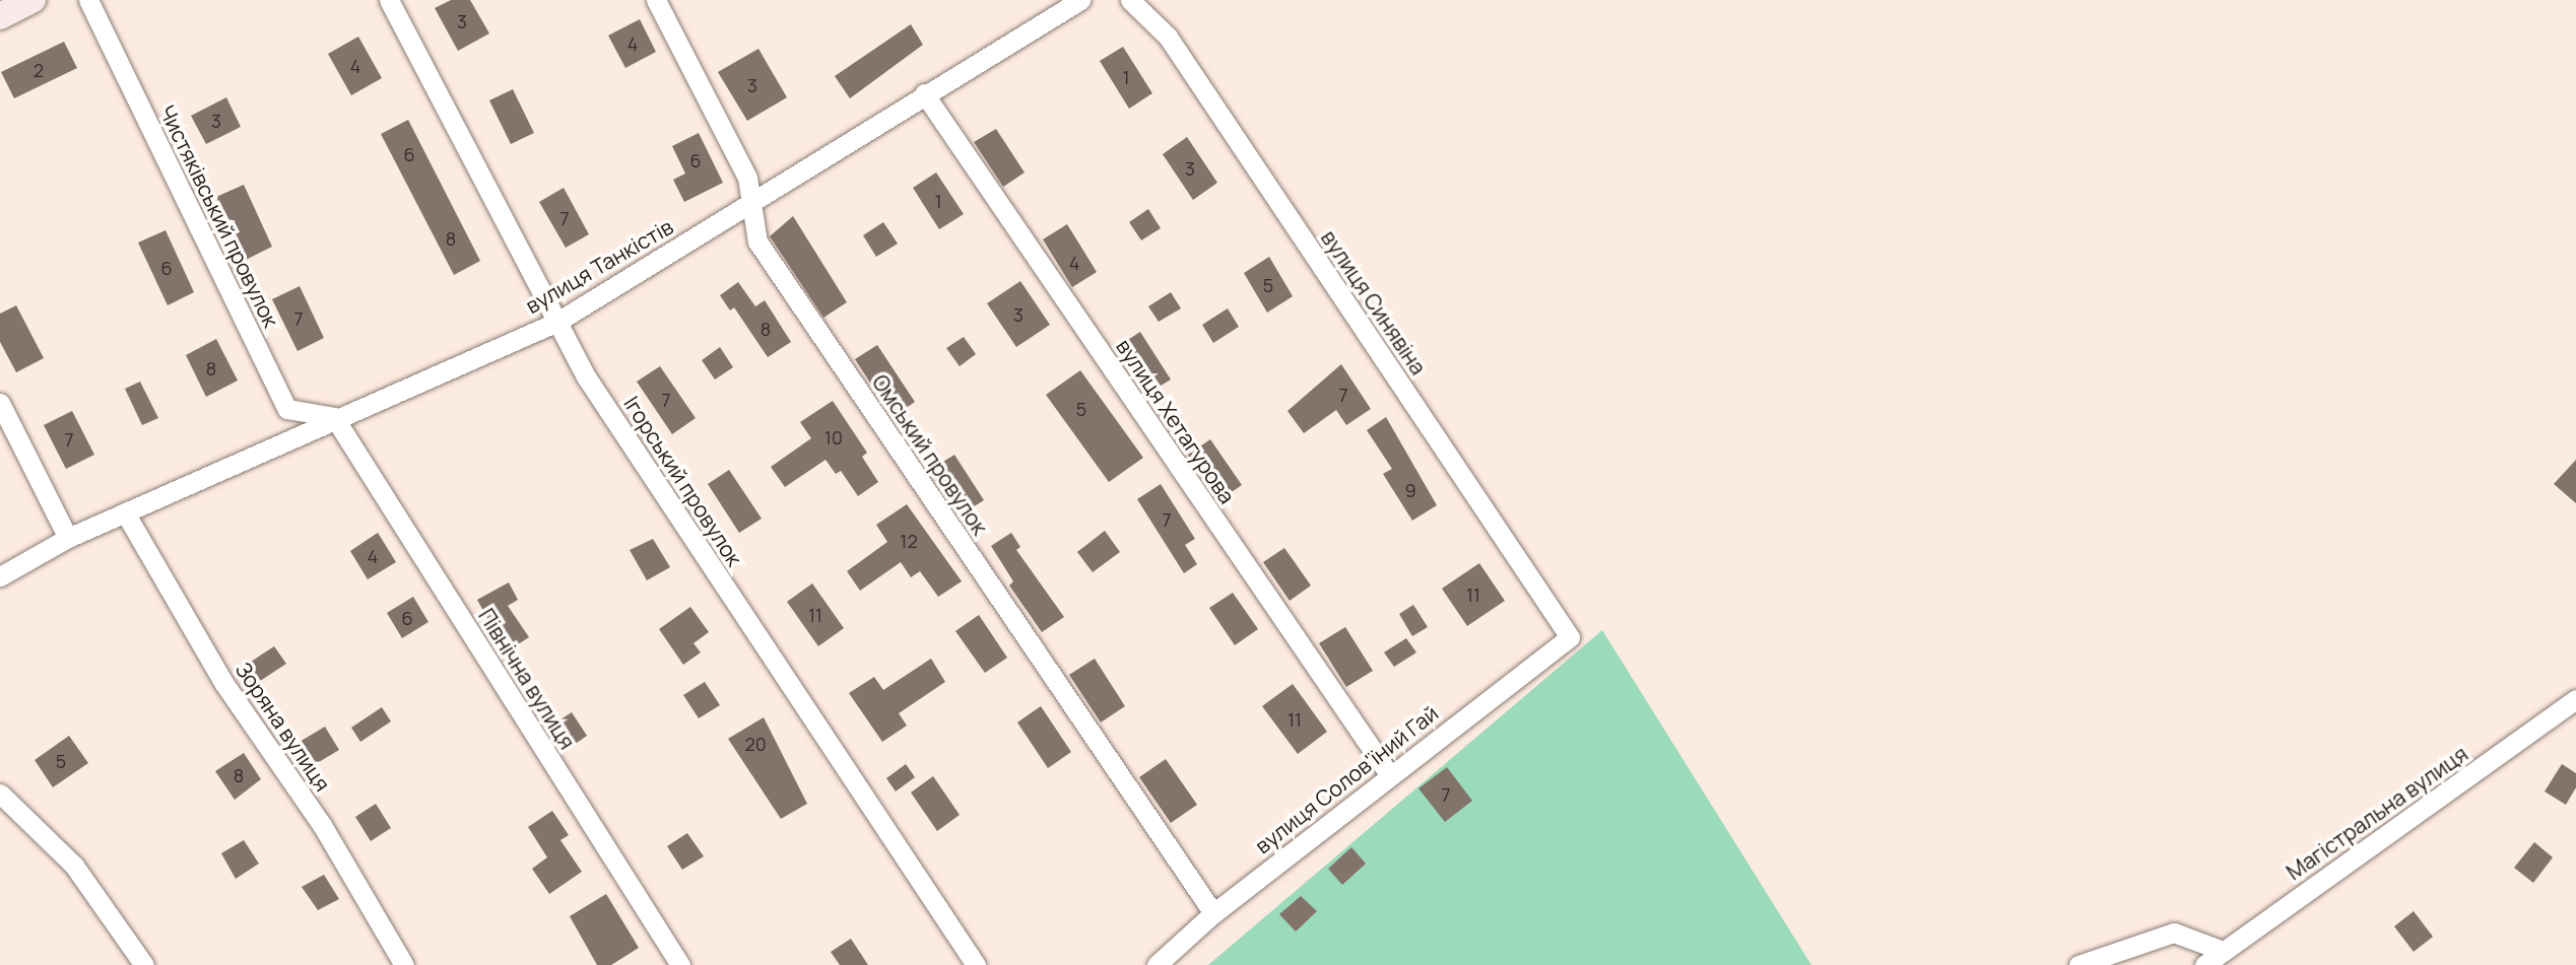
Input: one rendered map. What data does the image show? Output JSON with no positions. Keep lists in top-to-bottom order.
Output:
{
  "streets": {
    "street": [
      "Чистяківський провулок",
      "вулиця Танкістів",
      "вулиця Синявіна",
      "вулиця Хетагурова",
      "Омський провулок",
      "Ігорський провулок",
      "Північна вулиця",
      "Зоряна вулиця",
      "вулиця Солов'їний Гай",
      "Магістральна вулиця"
    ]
  },
  "crossings": [
    ["Чистяківський провулок", "вулиця Танкістів"],
    ["Чистяківський провулок", "Північна вулиця"],
    ["вулиця Танкістів", "вулиця Хетагурова"],
    ["вулиця Танкістів", "Омський провулок"],
    ["вулиця Танкістів", "Ігорський провулок"],
    ["вулиця Танкістів", "Північна вулиця"],
    ["вулиця Танкістів", "Зоряна вулиця"],
    ["вулиця Синявіна", "вулиця Солов'їний Гай"],
    ["вулиця Хетагурова", "вулиця Солов'їний Гай"],
    ["Омський провулок", "вулиця Солов'їний Гай"]
  ],
  "house_numbers": [
    "3",
    "4",
    "4",
    "2",
    "1",
    "3",
    "3",
    "6",
    "6",
    "3",
    "1",
    "7",
    "8",
    "4",
    "6",
    "5",
    "3",
    "7",
    "8",
    "8",
    "7",
    "7",
    "5",
    "10",
    "7",
    "9",
    "7",
    "12",
    "4",
    "11",
    "11",
    "6",
    "11",
    "20",
    "5",
    "8",
    "7"
  ]
}
